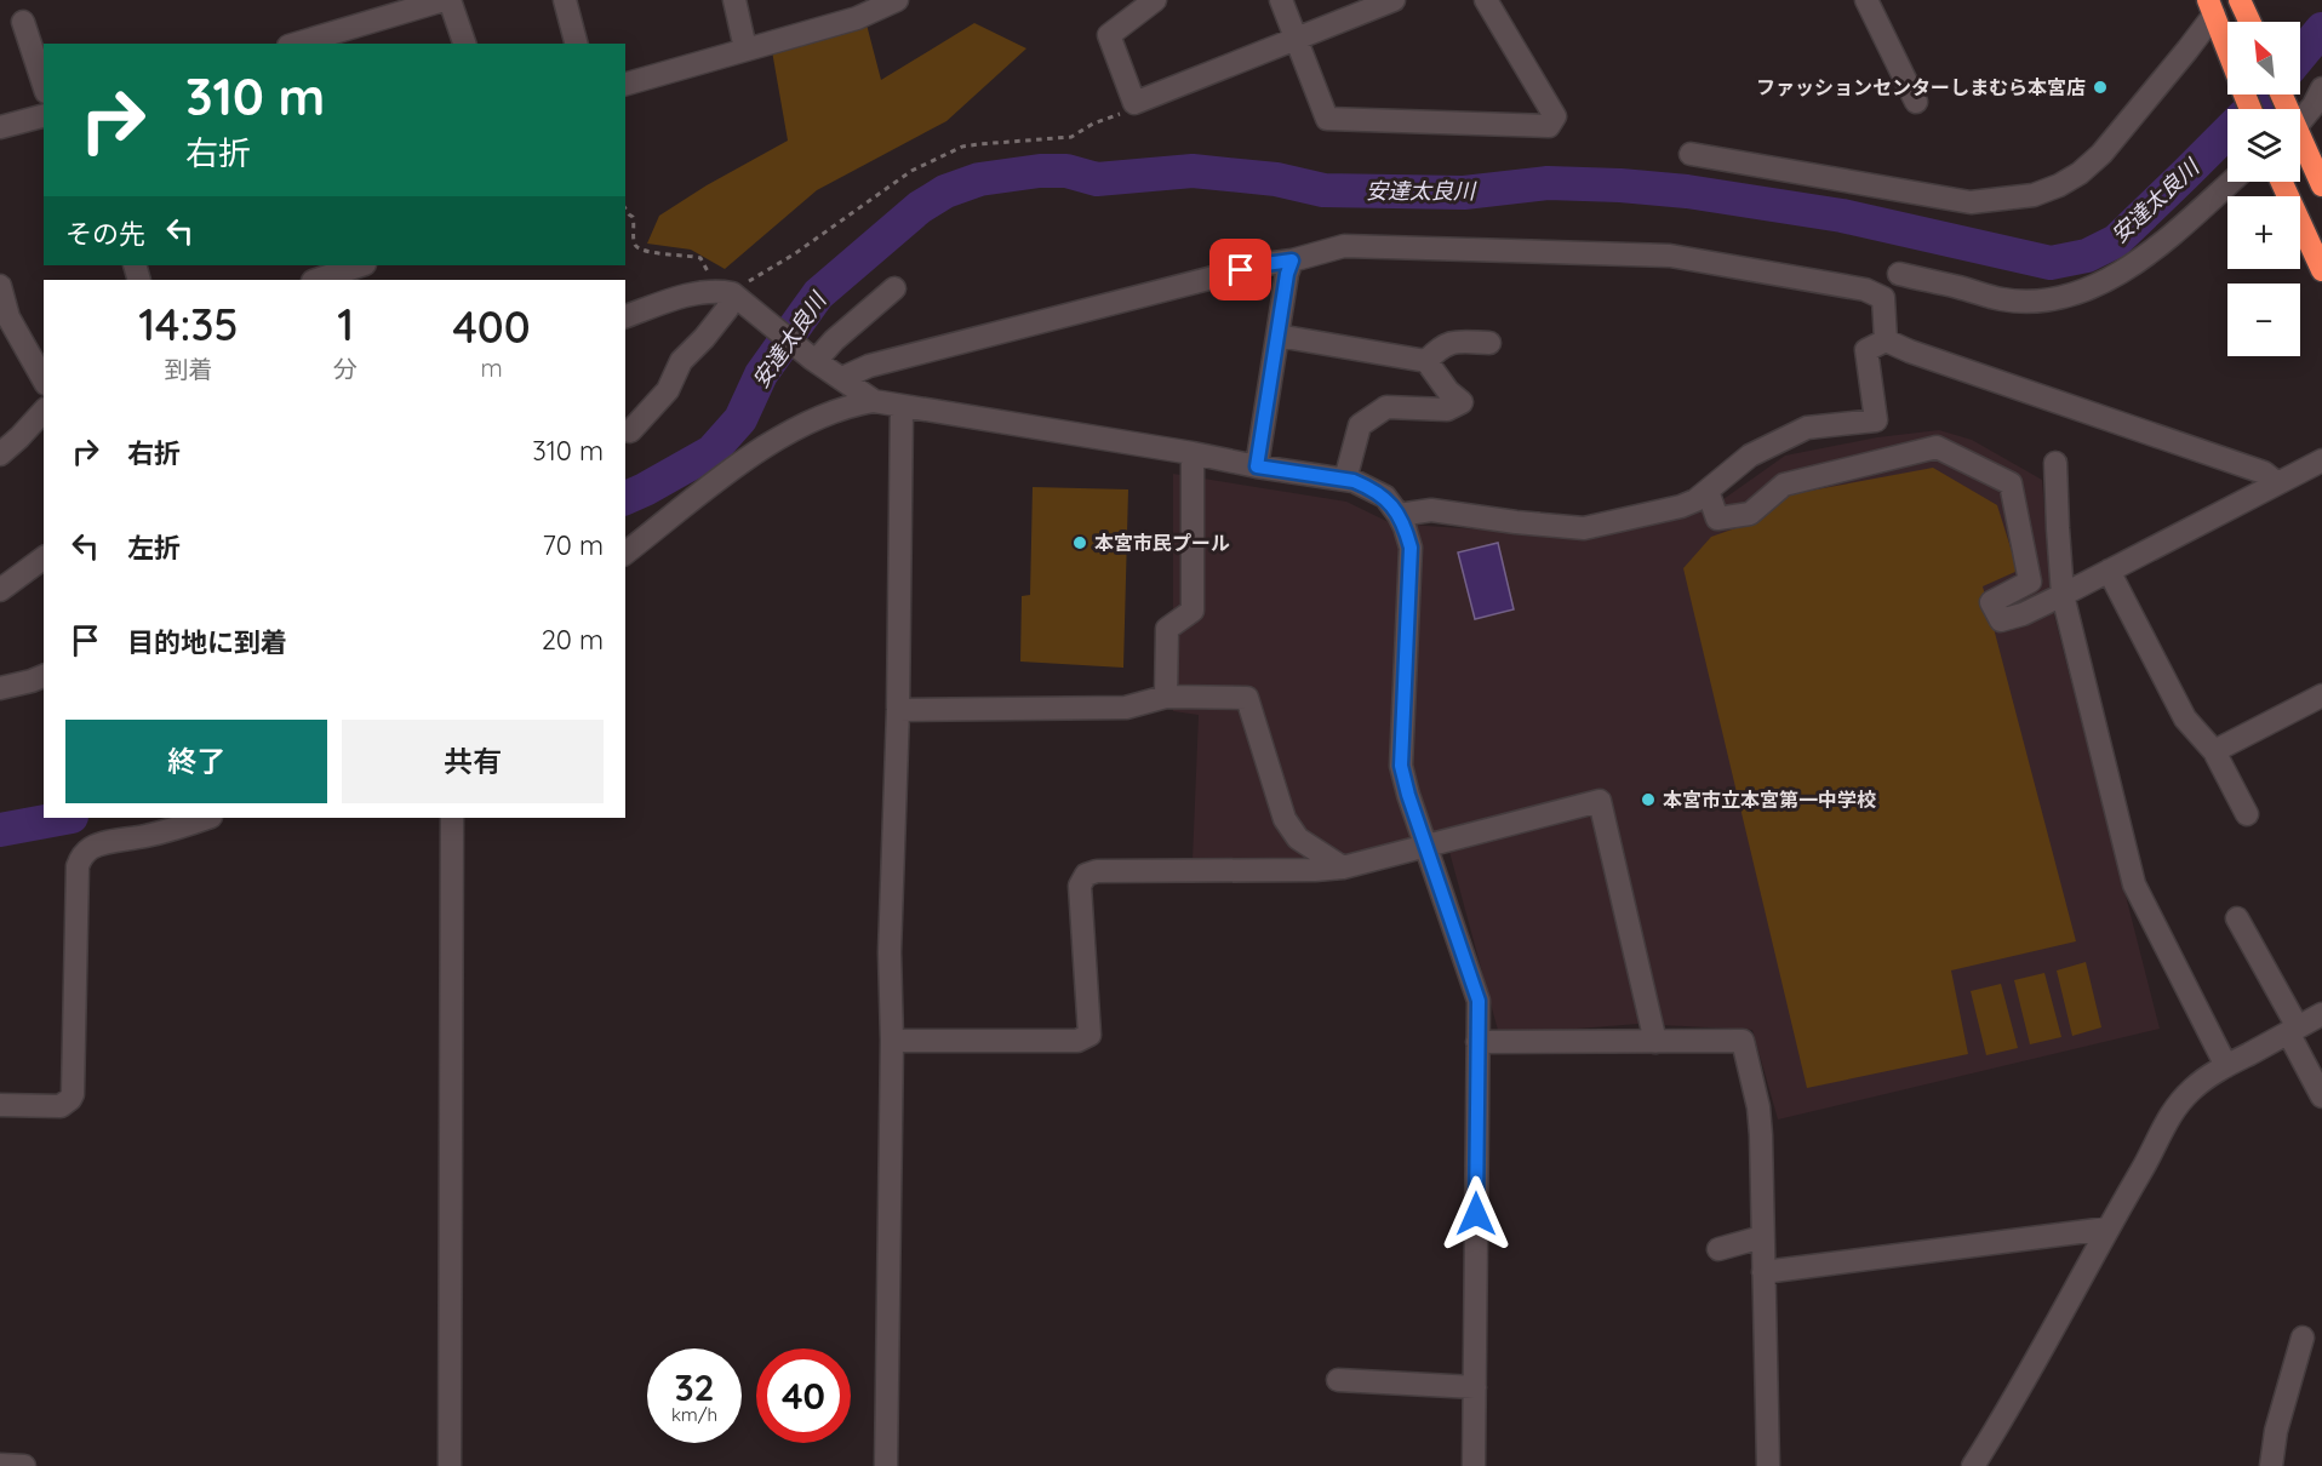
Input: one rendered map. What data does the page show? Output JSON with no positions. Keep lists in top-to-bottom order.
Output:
{
  "water": ["安達太良川"],
  "places": ["ファッションセンターしまむら本宮店", "本宮市民プール", "本宮市立本宮第一中学校"],
  "north": "top left",
  "page": {
    "map_buttons": ["+", "−"],
    "turn": ["310 m", "右折"],
    "then": "その先",
    "eta": [
      "14:35",
      "到着",
      "1",
      "分",
      "400",
      "m"
    ],
    "list": [
      {
        "name": "右折",
        "value": "310 m"
      },
      {
        "name": "左折",
        "value": "70 m"
      },
      {
        "name": "目的地に到着",
        "value": "20 m"
      }
    ],
    "buttons": ["終了", "共有"],
    "speed": "32 km/h",
    "limit": "40"
  }
}
